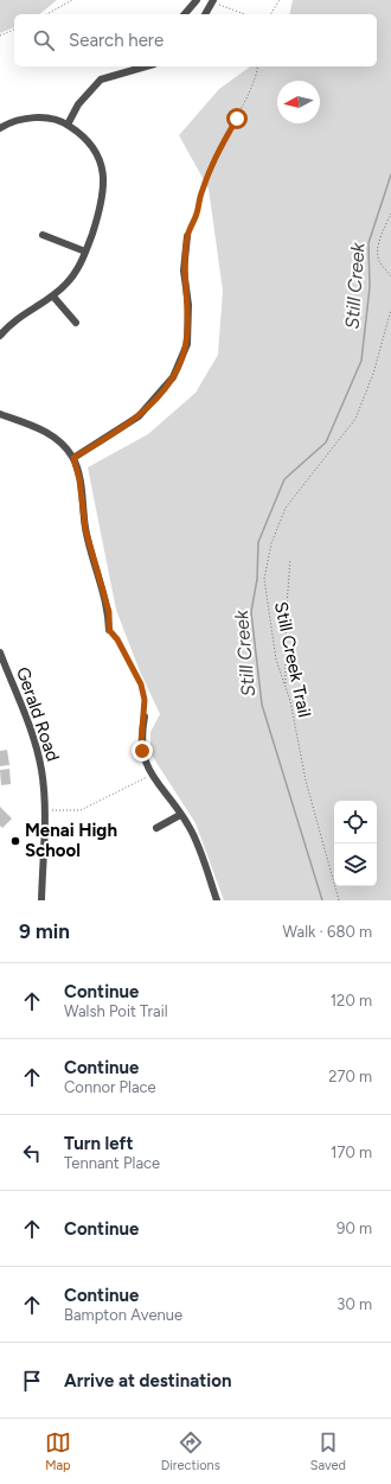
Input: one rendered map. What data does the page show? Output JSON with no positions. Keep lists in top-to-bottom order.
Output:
{
  "streets": {
    "street": ["Gerald Road"],
    "path": ["Still Creek Trail"]
  },
  "water": ["Still Creek"],
  "places": ["Menai High School"],
  "north": "left",
  "page": {
    "search": "Search here",
    "heading": ["9 min", "Walk · 680 m"],
    "list": [
      ["Continue", "Walsh Poit Trail", "120 m"],
      ["Continue", "Connor Place", "270 m"],
      ["Turn left", "Tennant Place", "170 m"],
      ["Continue", "90 m"],
      ["Continue", "Bampton Avenue", "30 m"],
      "Arrive at destination"
    ],
    "nav": ["Map", "Directions", "Saved"]
  }
}
